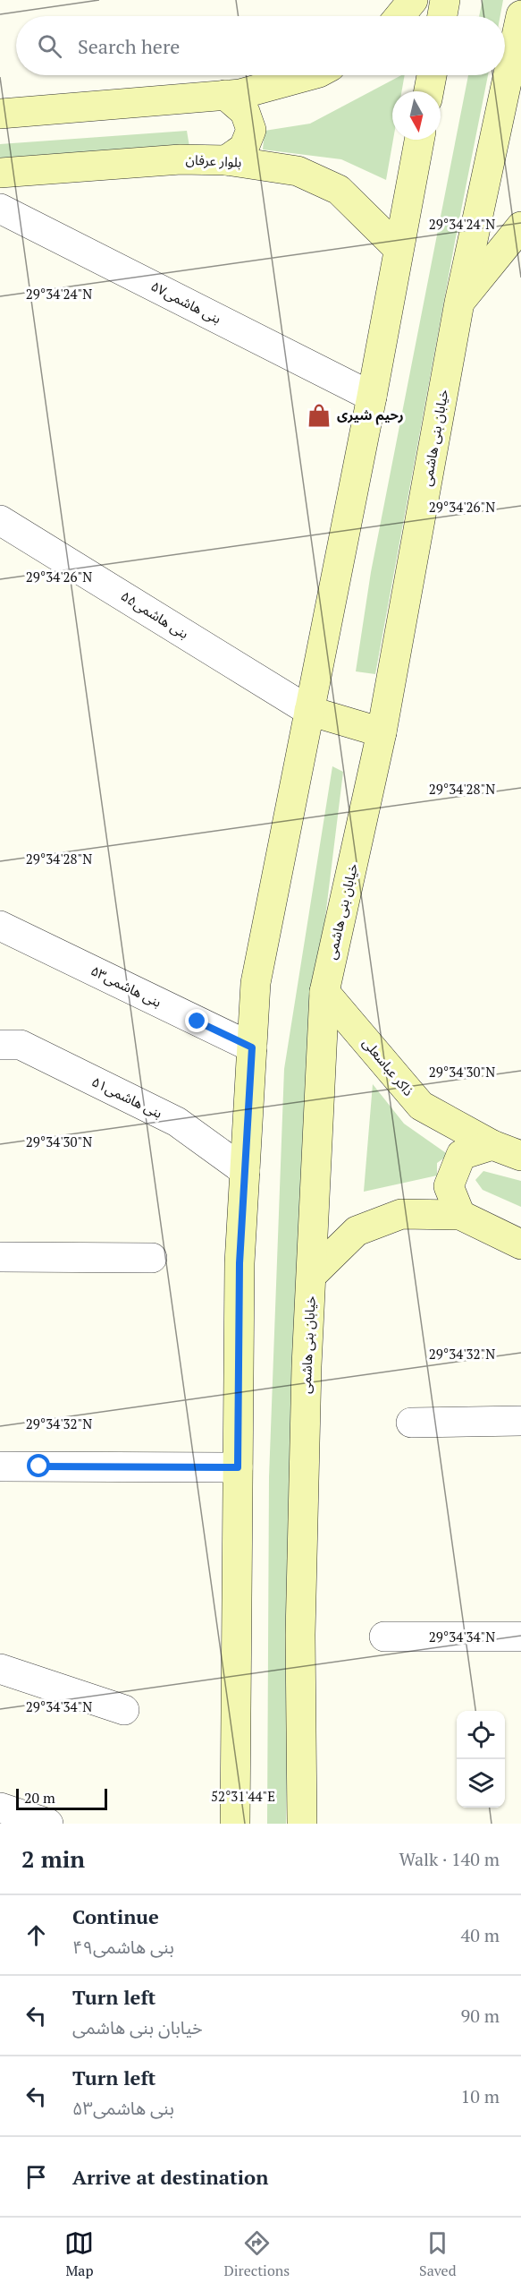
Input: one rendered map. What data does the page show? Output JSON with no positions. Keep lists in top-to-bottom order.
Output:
{
  "streets": {
    "main road": ["بلوار عرفان", "خیابان بنی هاشمی", "ذاکر عباسعلی"],
    "street": [
      "بنی هاشمی۵۷",
      "بنی هاشمی۵۵",
      "بنی هاشمی۵۳",
      "بنی هاشمی۵۱"
    ]
  },
  "crossings": [
    ["خیابان بنی هاشمی", "ذاکر عباسعلی"]
  ],
  "places": {
    "shop": ["رحیم شیری"]
  },
  "scale_bar": "20 m",
  "north": "bottom",
  "page": {
    "search": "Search here",
    "scale": "20 m",
    "heading": ["2 min", "Walk · 140 m"],
    "list": [
      ["Continue", "بنی هاشمی۴۹", "40 m"],
      ["Turn left", "خیابان بنی هاشمی", "90 m"],
      ["Turn left", "بنی هاشمی۵۳", "10 m"],
      "Arrive at destination"
    ],
    "nav": ["Map", "Directions", "Saved"]
  },
  "coordinates": [
    "29°34'24\"N",
    "29°34'26\"N",
    "29°34'28\"N",
    "29°34'30\"N",
    "29°34'32\"N",
    "29°34'34\"N",
    "52°31'44\"E"
  ]
}
